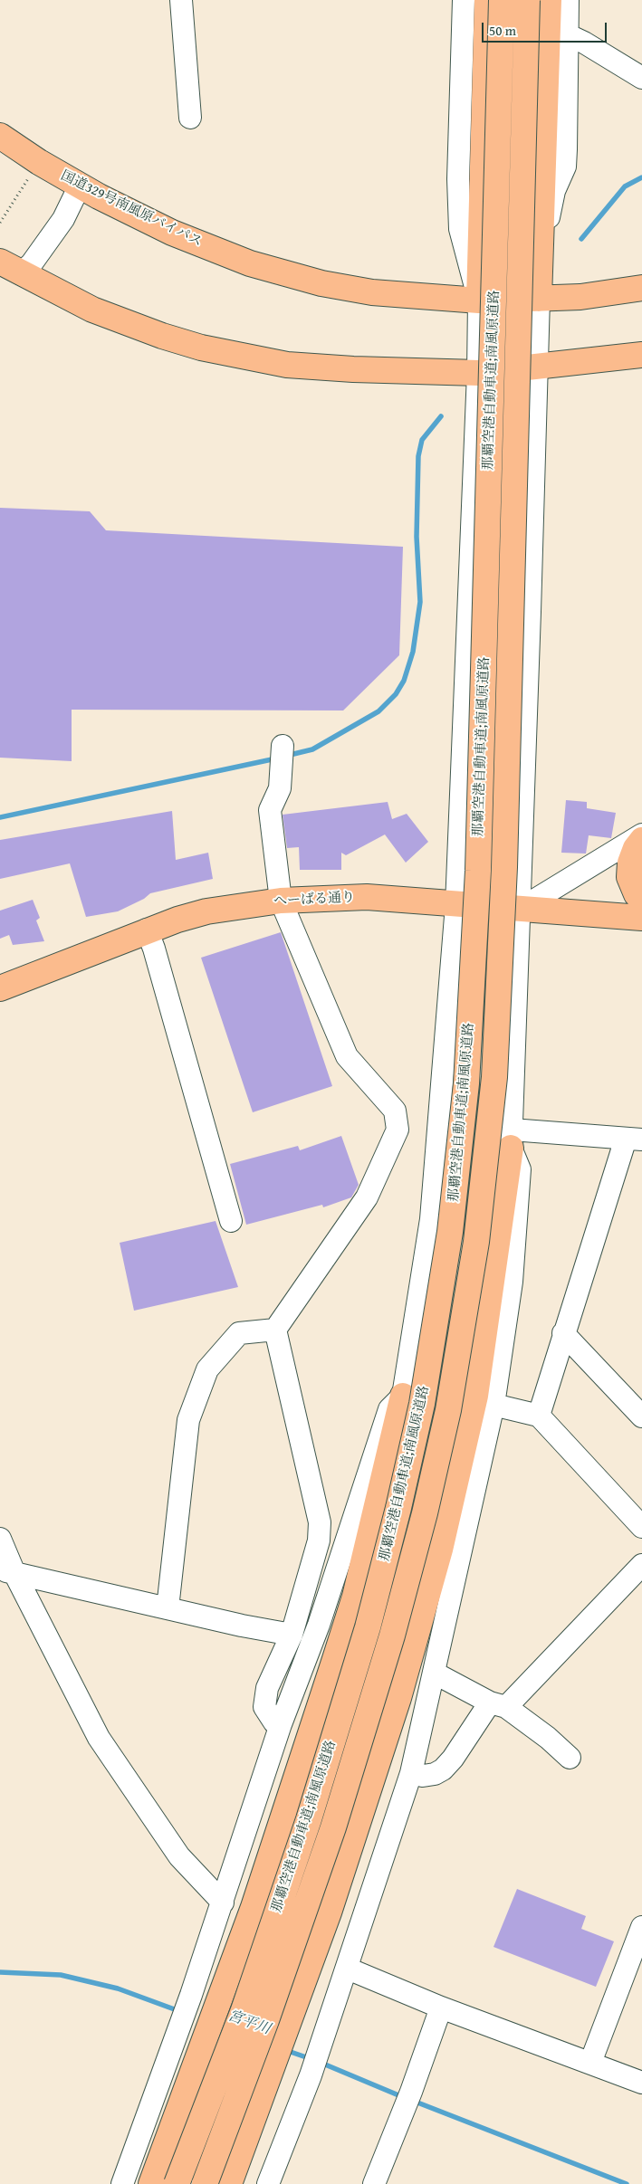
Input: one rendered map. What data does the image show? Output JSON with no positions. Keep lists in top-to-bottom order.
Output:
{
  "streets": {
    "highway": ["国道329号南風原バイパス", "那覇空港自動車道;南風原道路", "へーばる通り"]
  },
  "water": ["宮平川"],
  "scale_bar": "50 m"
}
